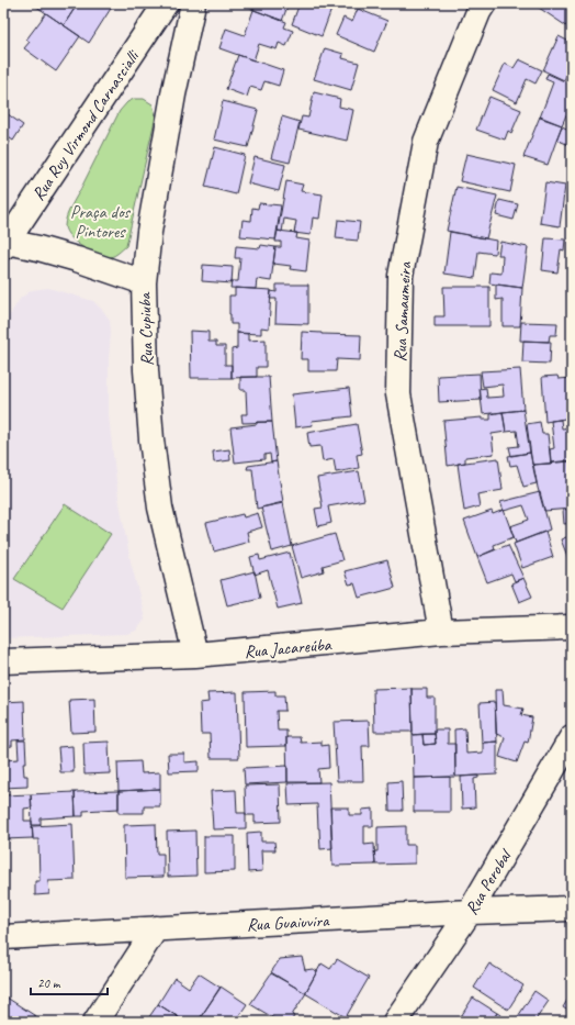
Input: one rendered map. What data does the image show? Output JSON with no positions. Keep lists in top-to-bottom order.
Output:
{
  "streets": {
    "street": [
      "Rua Ruy Virmond Carnascialli",
      "Rua Samaumeira",
      "Rua Cupiuba",
      "Rua Jacareúba",
      "Rua Perobal",
      "Rua Guaiuvira"
    ]
  },
  "crossings": [
    ["Rua Samaumeira", "Rua Jacareúba"],
    ["Rua Cupiuba", "Rua Jacareúba"],
    ["Rua Perobal", "Rua Guaiuvira"]
  ],
  "parks": ["Praça dos Pintores"],
  "scale_bar": "20 m"
}
